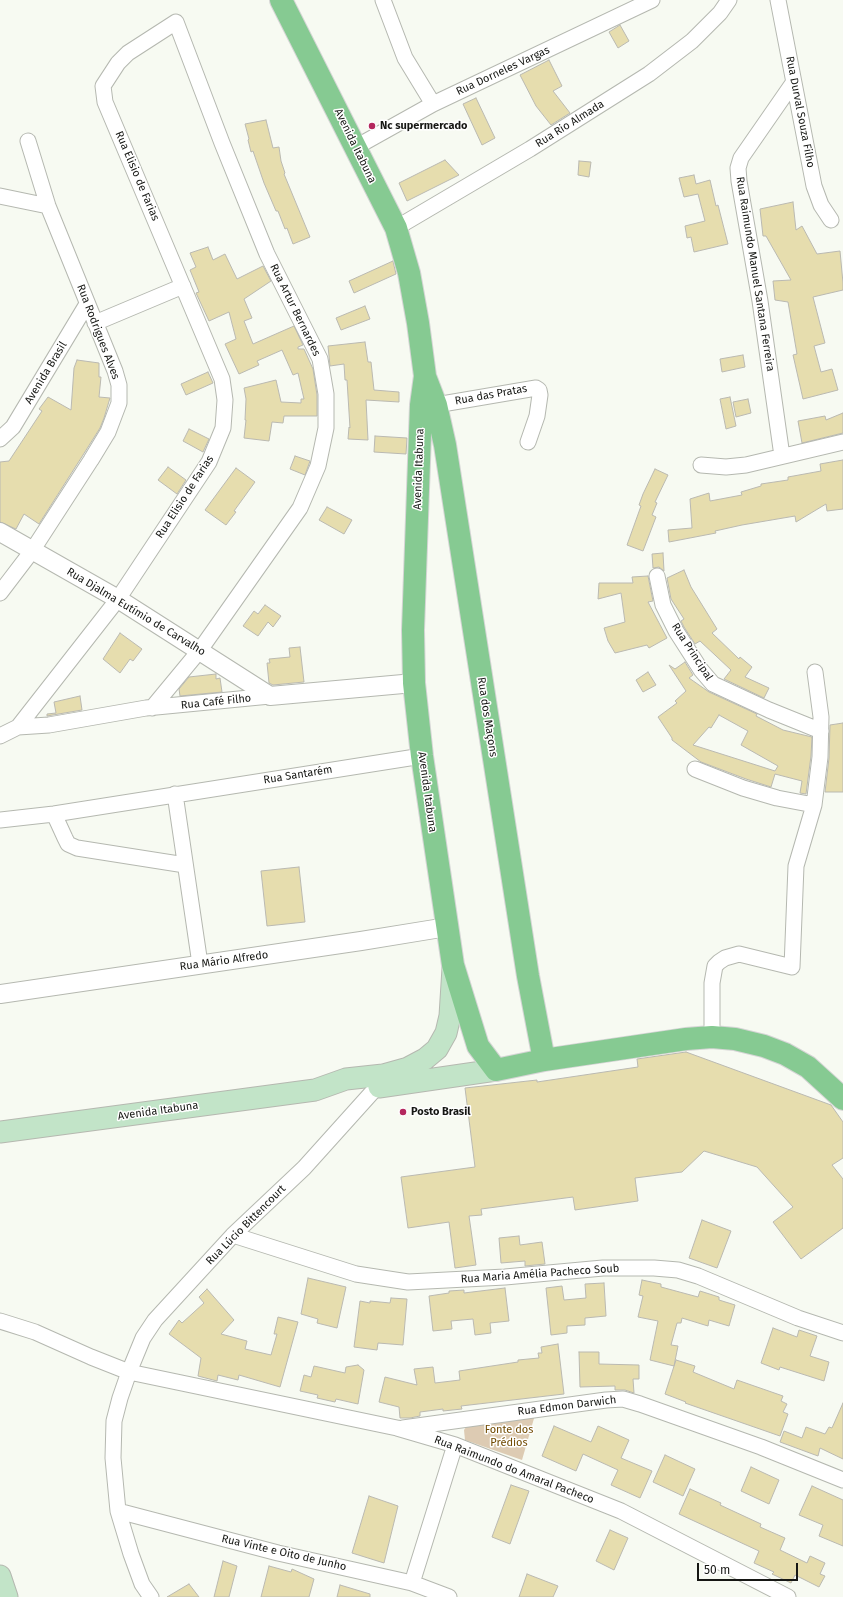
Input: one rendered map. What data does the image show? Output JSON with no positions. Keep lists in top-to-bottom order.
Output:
{
  "streets": {
    "main road": ["Avenida Itabuna", "Rua dos Maçons"],
    "street": [
      "Rua Dorneles Vargas",
      "Rua Durval Souza Filho",
      "Rua Rio Almada",
      "Rua Elisio de Farias",
      "Rua Raimundo Manuel Santana Ferreira",
      "Rua Artur Bernardes",
      "Rua Rodrigues Alves",
      "Avenida Brasil",
      "Rua das Pratas",
      "Rua Djalma Eutímio de Carvalho",
      "Rua Principal",
      "Rua Café Filho",
      "Rua Santarém",
      "Rua Mário Alfredo",
      "Rua Lúcio Bittencourt",
      "Rua Maria Amélia Pacheco Soub",
      "Rua Edmon Darwich",
      "Rua Raimundo do Amaral Pacheco",
      "Rua Vinte e Oito de Junho"
    ]
  },
  "crossings": [
    ["Rua Dorneles Vargas", "Avenida Itabuna"],
    ["Rua Durval Souza Filho", "Rua Raimundo Manuel Santana Ferreira"],
    ["Rua Rio Almada", "Avenida Itabuna"],
    ["Avenida Itabuna", "Rua Café Filho"],
    ["Avenida Itabuna", "Rua dos Maçons"],
    ["Avenida Itabuna", "Rua Santarém"],
    ["Avenida Itabuna", "Rua Mário Alfredo"],
    ["Avenida Itabuna", "Rua Lúcio Bittencourt"],
    ["Rua Elisio de Farias", "Rua Artur Bernardes"],
    ["Rua Elisio de Farias", "Rua Djalma Eutímio de Carvalho"],
    ["Rua Elisio de Farias", "Rua Café Filho"],
    ["Rua Artur Bernardes", "Rua Djalma Eutímio de Carvalho"],
    ["Rua Artur Bernardes", "Rua Café Filho"],
    ["Rua Rodrigues Alves", "Avenida Brasil"],
    ["Rua Rodrigues Alves", "Rua Djalma Eutímio de Carvalho"],
    ["Rua das Pratas", "Rua dos Maçons"],
    ["Rua Djalma Eutímio de Carvalho", "Rua Café Filho"],
    ["Rua Lúcio Bittencourt", "Rua Maria Amélia Pacheco Soub"],
    ["Rua Lúcio Bittencourt", "Rua Raimundo do Amaral Pacheco"],
    ["Rua Lúcio Bittencourt", "Rua Vinte e Oito de Junho"],
    ["Rua Edmon Darwich", "Rua Raimundo do Amaral Pacheco"]
  ],
  "parks": ["Fonte dos Prédios"],
  "places": ["Nc supermercado", "Posto Brasil"],
  "scale_bar": "50 m"
}
